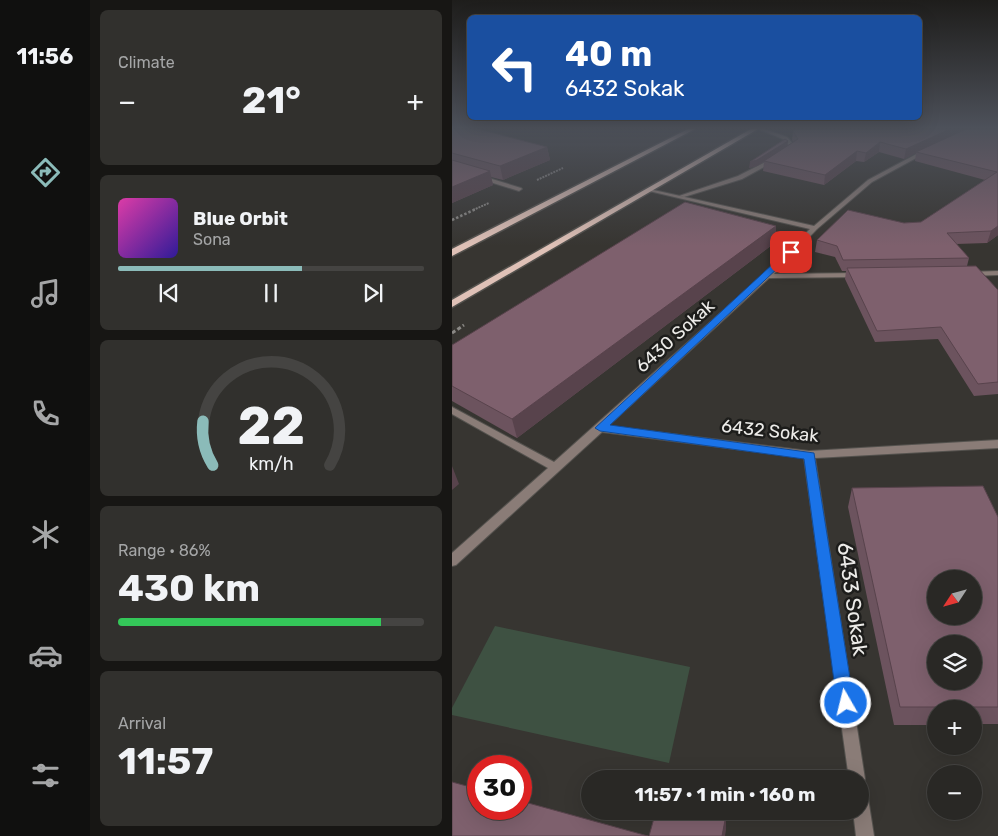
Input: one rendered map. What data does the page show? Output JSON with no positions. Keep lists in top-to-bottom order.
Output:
{
  "streets": {
    "street": ["6430 Sokak", "6432 Sokak", "6433 Sokak"]
  },
  "crossings": [
    ["6430 Sokak", "6432 Sokak"],
    ["6432 Sokak", "6433 Sokak"]
  ],
  "north": "bottom left",
  "page": {
    "tabs": "11:56",
    "tile": [
      "Climate",
      ["Range · 86%", "430 km"],
      ["Arrival", "11:57"]
    ],
    "turn": ["40 m", "6432 Sokak"],
    "heat": ["−", "21°", "+"],
    "song": ["Blue Orbit", "Sona"],
    "map_buttons": ["+", "−"],
    "limit": "30",
    "trip": "11:57 · 1 min · 160 m",
    "gauge": ["22", "km/h"]
  }
}
